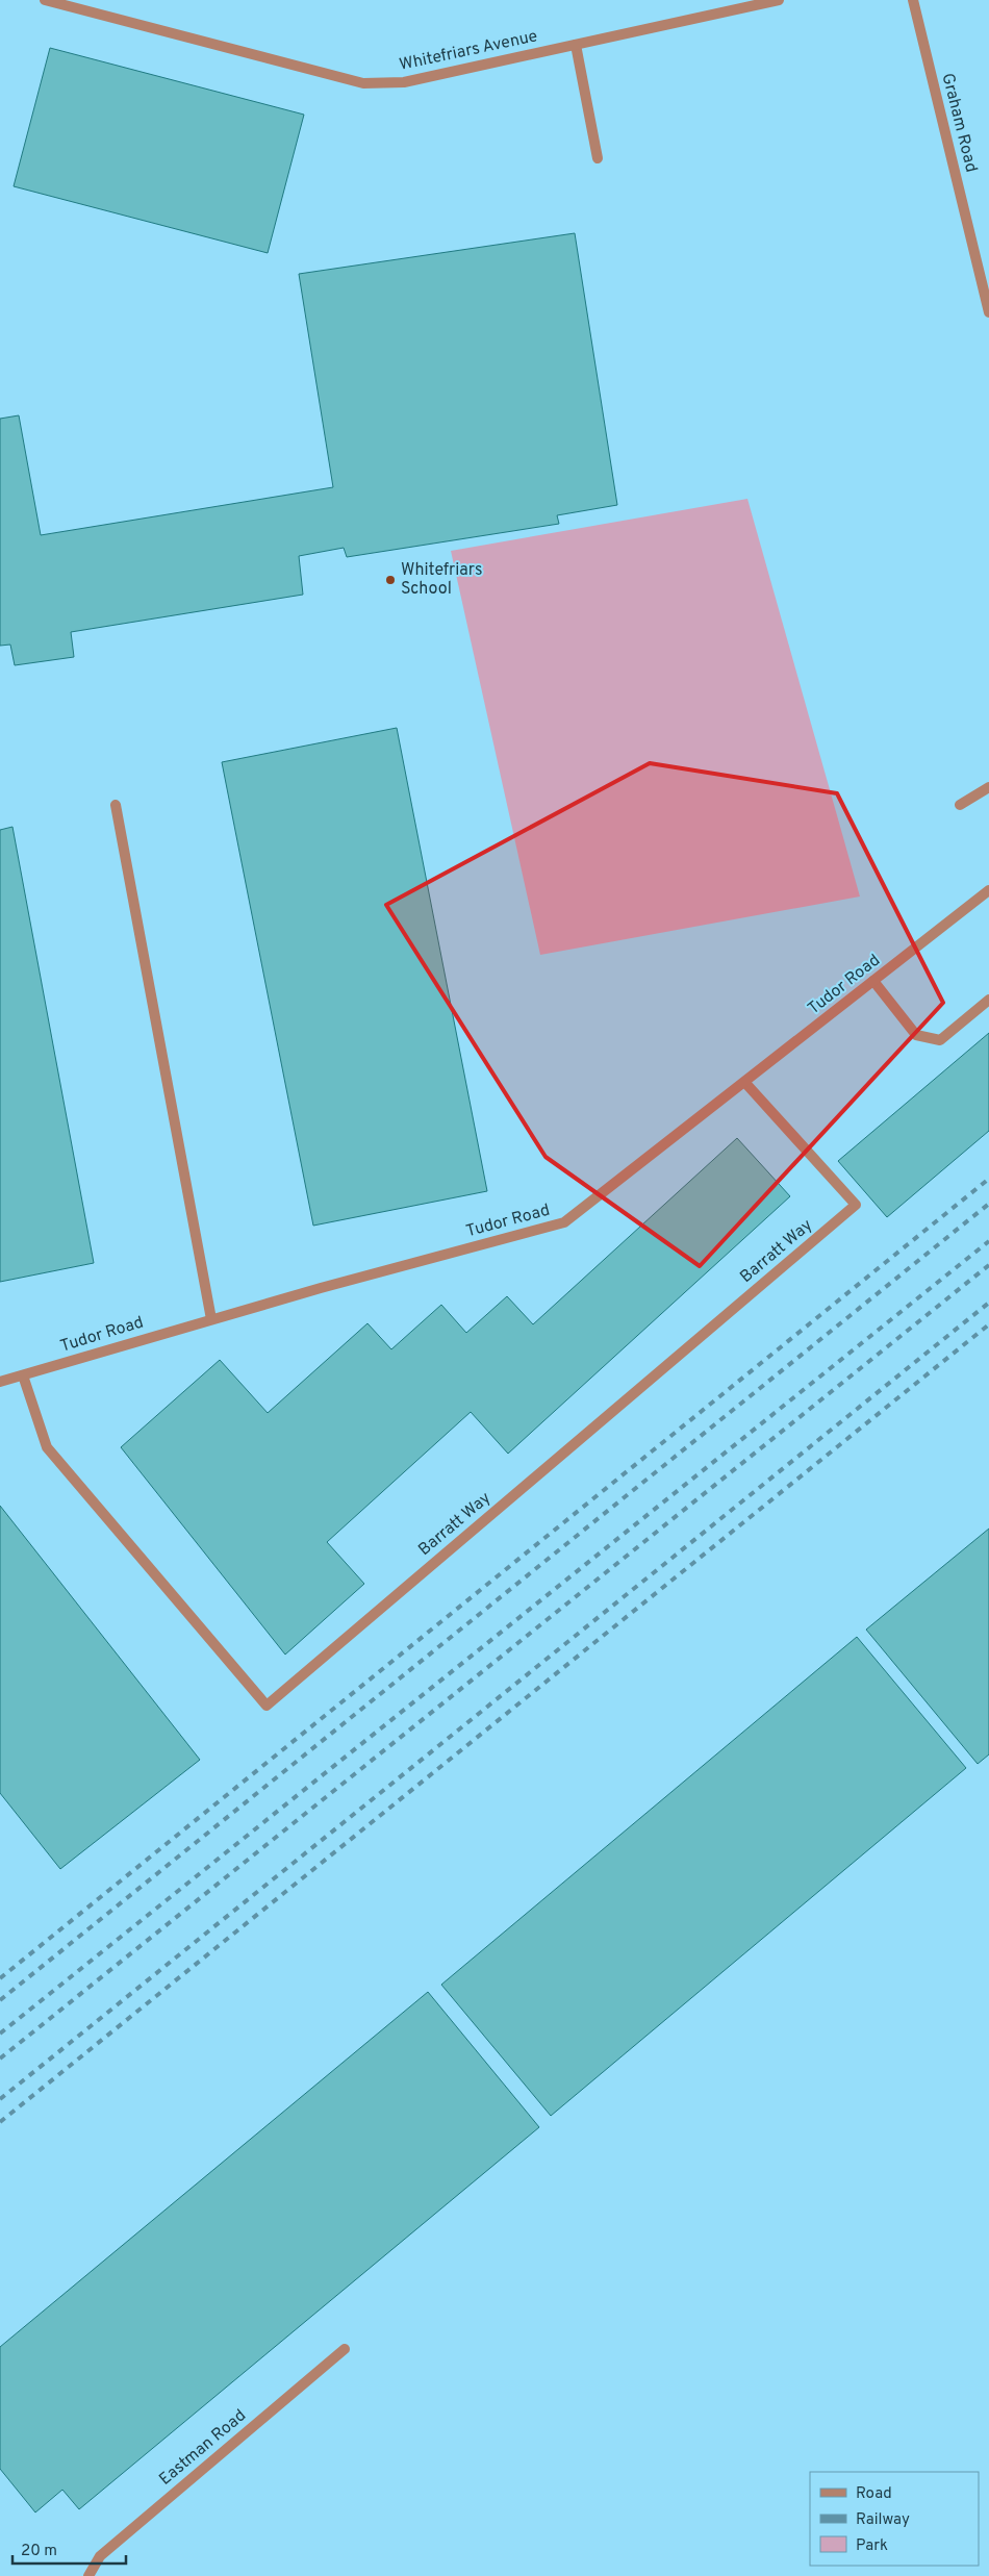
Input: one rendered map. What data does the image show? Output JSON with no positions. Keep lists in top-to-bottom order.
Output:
{
  "streets": {
    "street": [
      "Whitefriars Avenue",
      "Graham Road",
      "Tudor Road",
      "Barratt Way",
      "Eastman Road"
    ]
  },
  "crossings": [
    ["Tudor Road", "Barratt Way"]
  ],
  "places": ["Whitefriars School"],
  "legend": ["Road", "Railway", "Park"],
  "scale_bar": "20 m"
}
